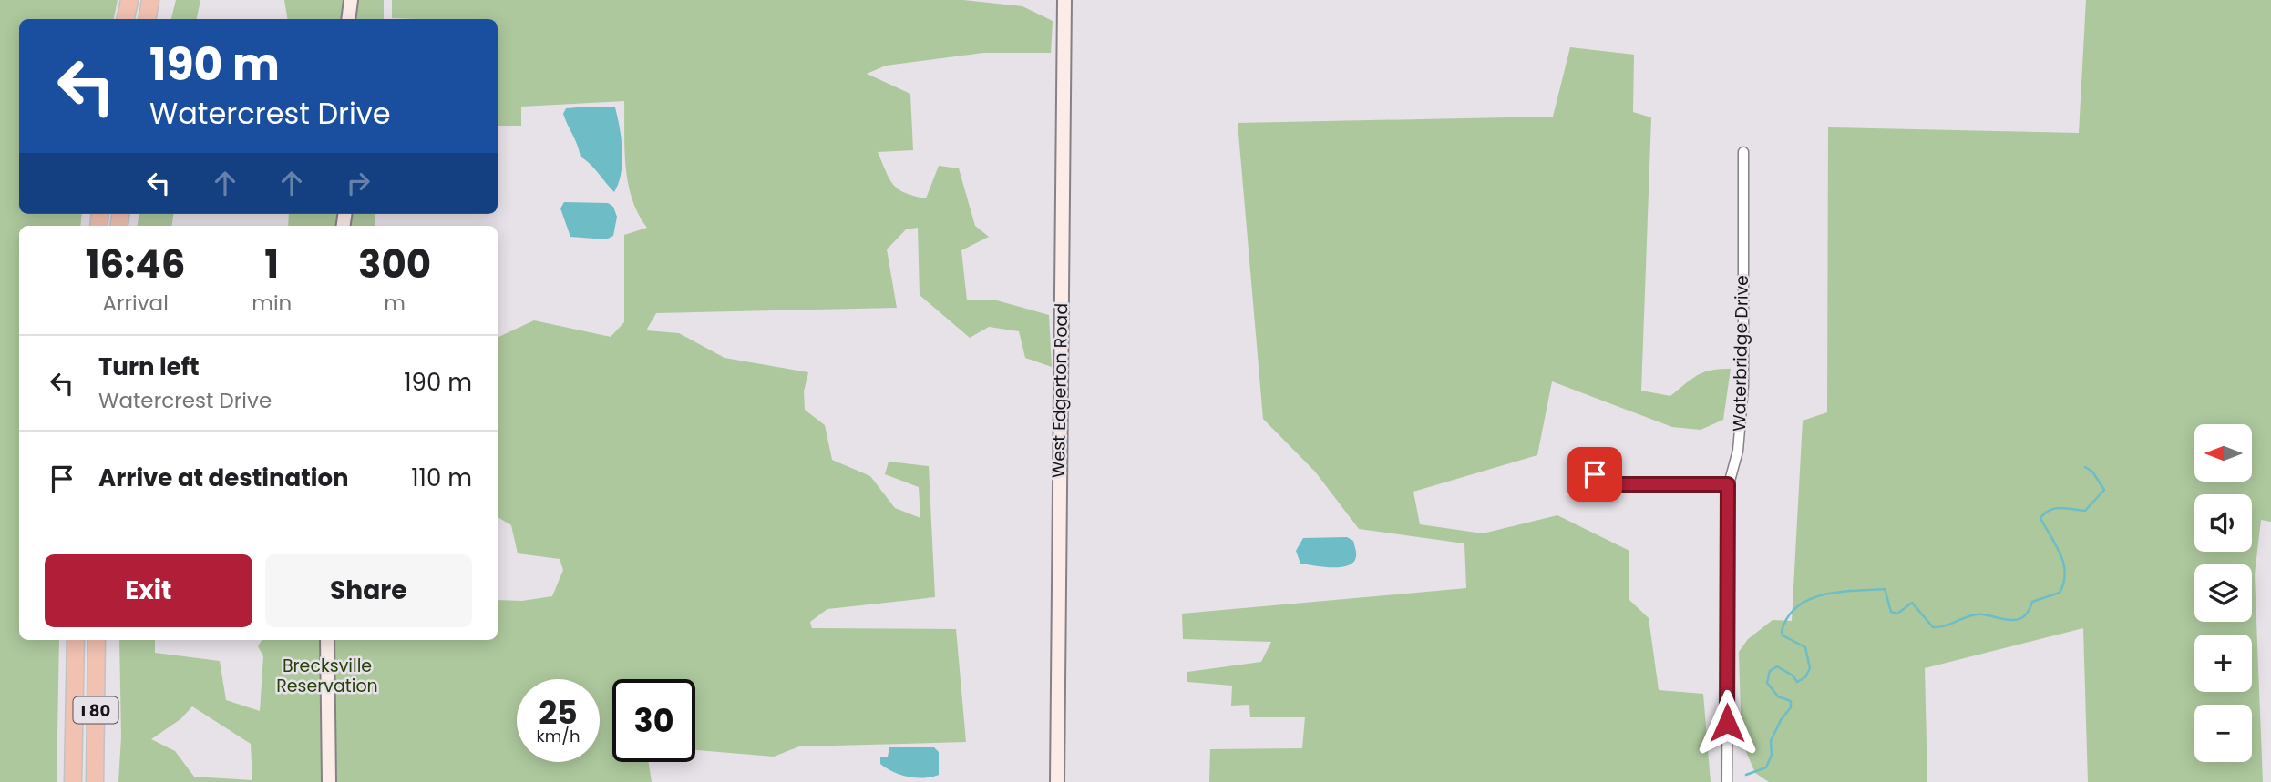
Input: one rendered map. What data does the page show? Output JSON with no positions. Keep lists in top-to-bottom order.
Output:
{
  "streets": {
    "highway": ["I 80"],
    "street": ["Waterbridge Drive", "West Edgerton Road"]
  },
  "parks": ["Brecksville Reservation"],
  "north": "left",
  "page": {
    "turn": ["190 m", "Watercrest Drive"],
    "eta": [
      "16:46",
      "Arrival",
      "1",
      "min",
      "300",
      "m"
    ],
    "list": [
      {
        "name": "Turn left",
        "note": "Watercrest Drive",
        "value": "190 m"
      },
      {
        "name": "Arrive at destination",
        "value": "110 m"
      }
    ],
    "map_buttons": ["+", "−"],
    "buttons": ["Exit", "Share"],
    "speed": "25 km/h",
    "limit": "30"
  }
}
